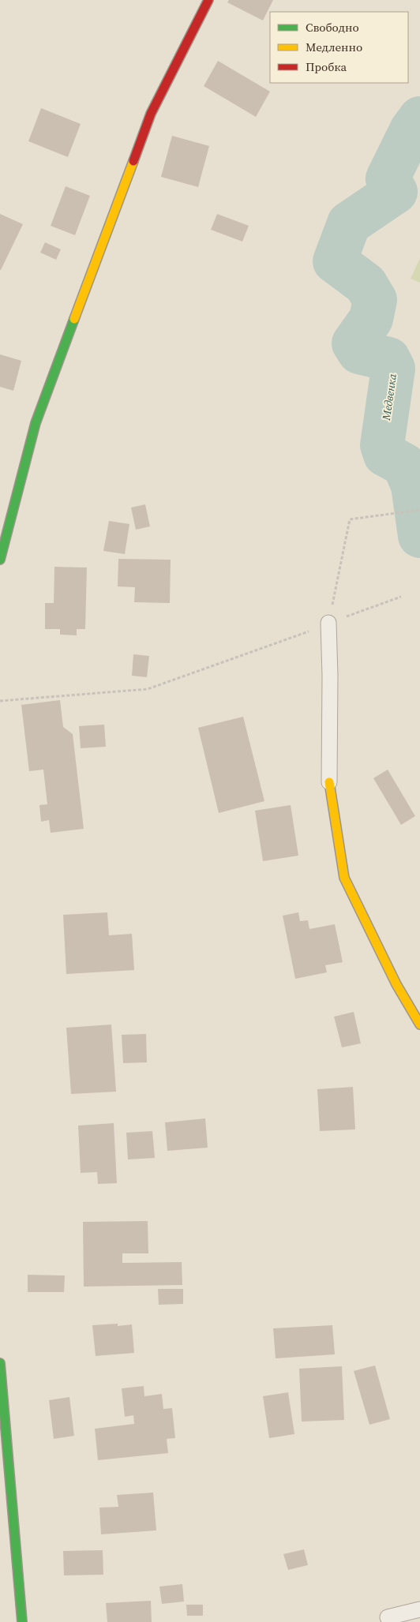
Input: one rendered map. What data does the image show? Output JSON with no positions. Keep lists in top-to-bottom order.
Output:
{
  "water": ["Медвенка"],
  "legend": ["Свободно", "Медленно", "Пробка"]
}
